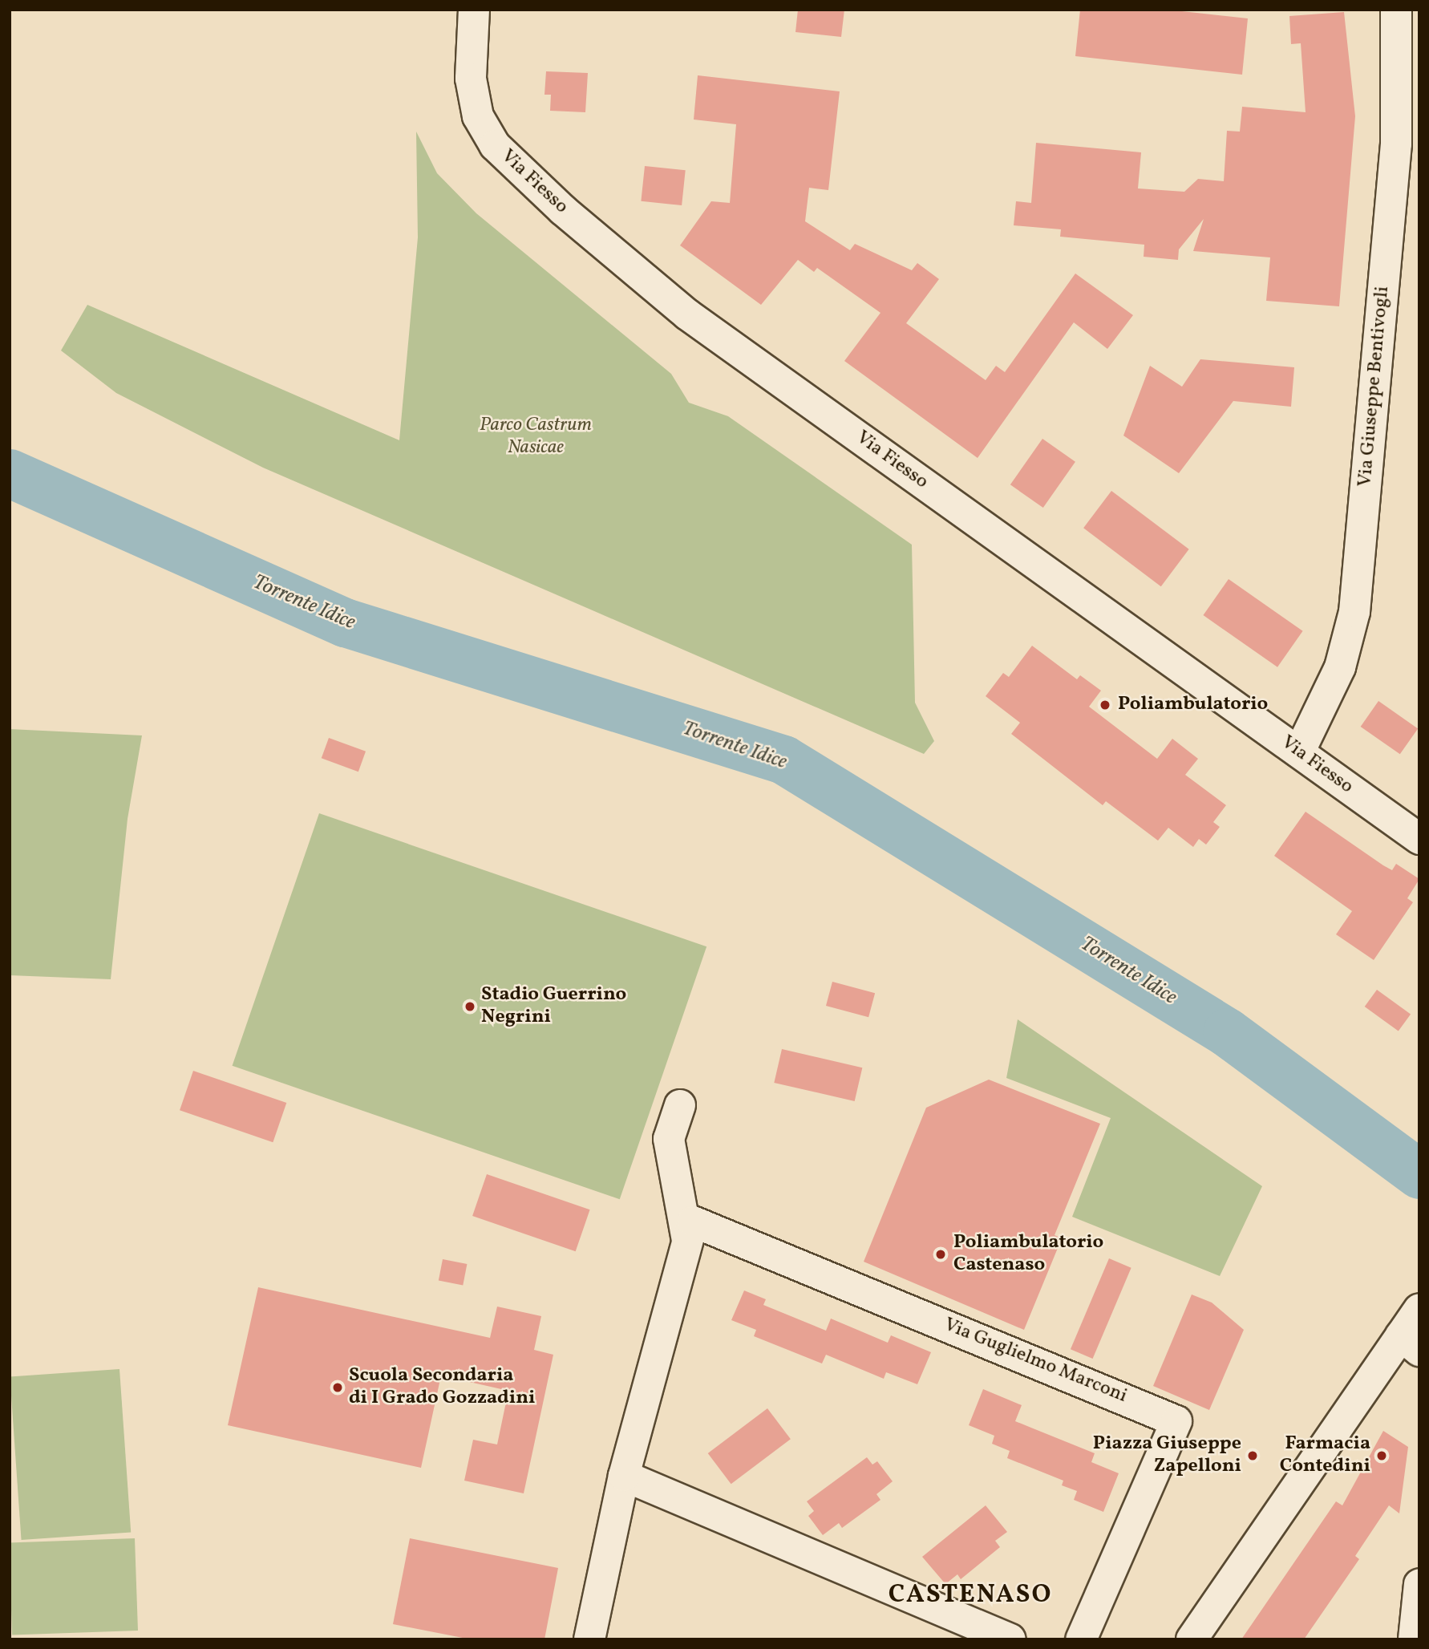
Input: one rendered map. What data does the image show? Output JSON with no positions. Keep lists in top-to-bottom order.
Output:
{
  "streets": {
    "street": ["Via Fiesso", "Via Giuseppe Bentivogli", "Via Guglielmo Marconi"]
  },
  "crossings": [
    ["Via Fiesso", "Via Giuseppe Bentivogli"]
  ],
  "districts": ["CASTENASO"],
  "water": ["Torrente Idice"],
  "parks": ["Parco Castrum Nasicae"],
  "places": [
    "Poliambulatorio",
    "Stadio Guerrino Negrini",
    "Poliambulatorio Castenaso",
    "Scuola Secondaria di I Grado Gozzadini",
    "Piazza Giuseppe Zapelloni",
    "Farmacia Contedini"
  ]
}
